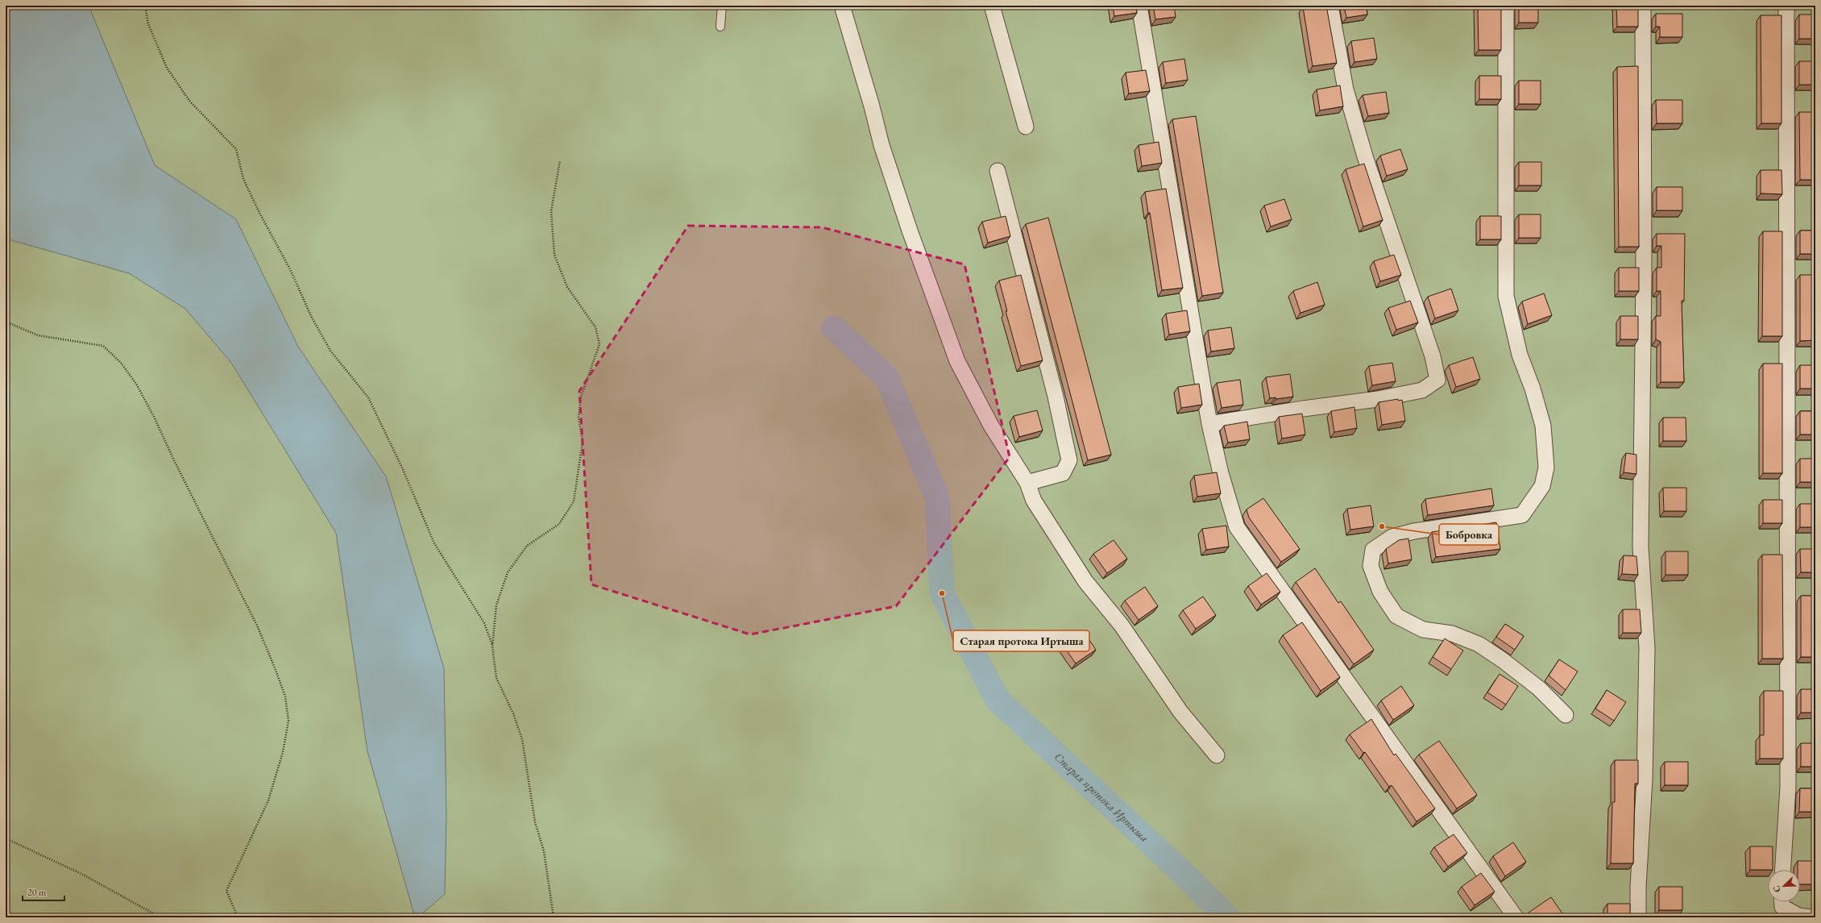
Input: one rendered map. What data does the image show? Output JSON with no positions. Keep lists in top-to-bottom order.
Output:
{
  "water": ["Старая протока Иртыша"],
  "places": ["Бобровка", "Старая протока Иртыша"],
  "scale_bar": "20 m",
  "north": "bottom left"
}
